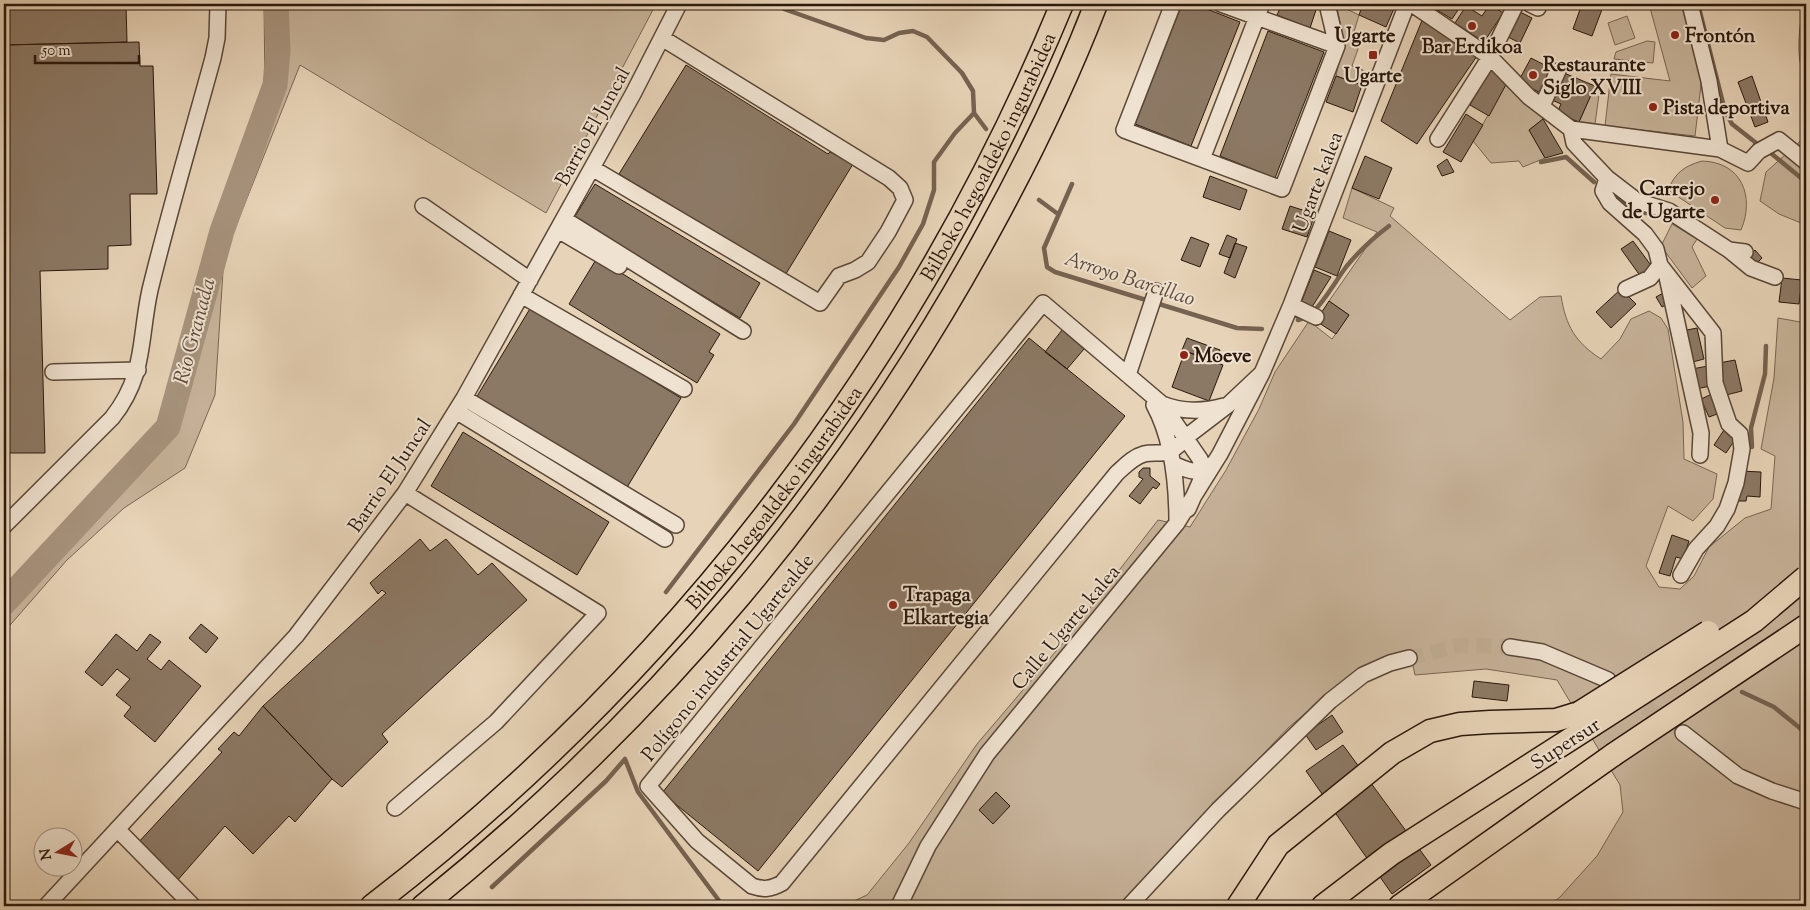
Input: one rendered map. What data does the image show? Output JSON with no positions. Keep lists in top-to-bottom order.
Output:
{
  "streets": {
    "highway": ["Bilboko hegoaldeko ingurabidea", "Supersur"],
    "street": [
      "Barrio El Juncal",
      "Ugarte kalea",
      "Calle Ugarte kalea",
      "Polígono industrial Ugartealde"
    ]
  },
  "crossings": [
    ["Ugarte kalea", "Calle Ugarte kalea"],
    ["Calle Ugarte kalea", "Polígono industrial Ugartealde"]
  ],
  "districts": ["Ugarte"],
  "water": ["Arroyo Barcillao", "Río Granada"],
  "places": {
    "other": [
      "Bar Erdikoa",
      "Frontón",
      "Restaurante Siglo XVIII",
      "Pista deportiva",
      "Carrejo de Ugarte",
      "Moeve",
      "Trapaga Elkartegia"
    ],
    "transit": ["Ugarte"]
  },
  "scale_bar": "50 m",
  "north": "left"
}
